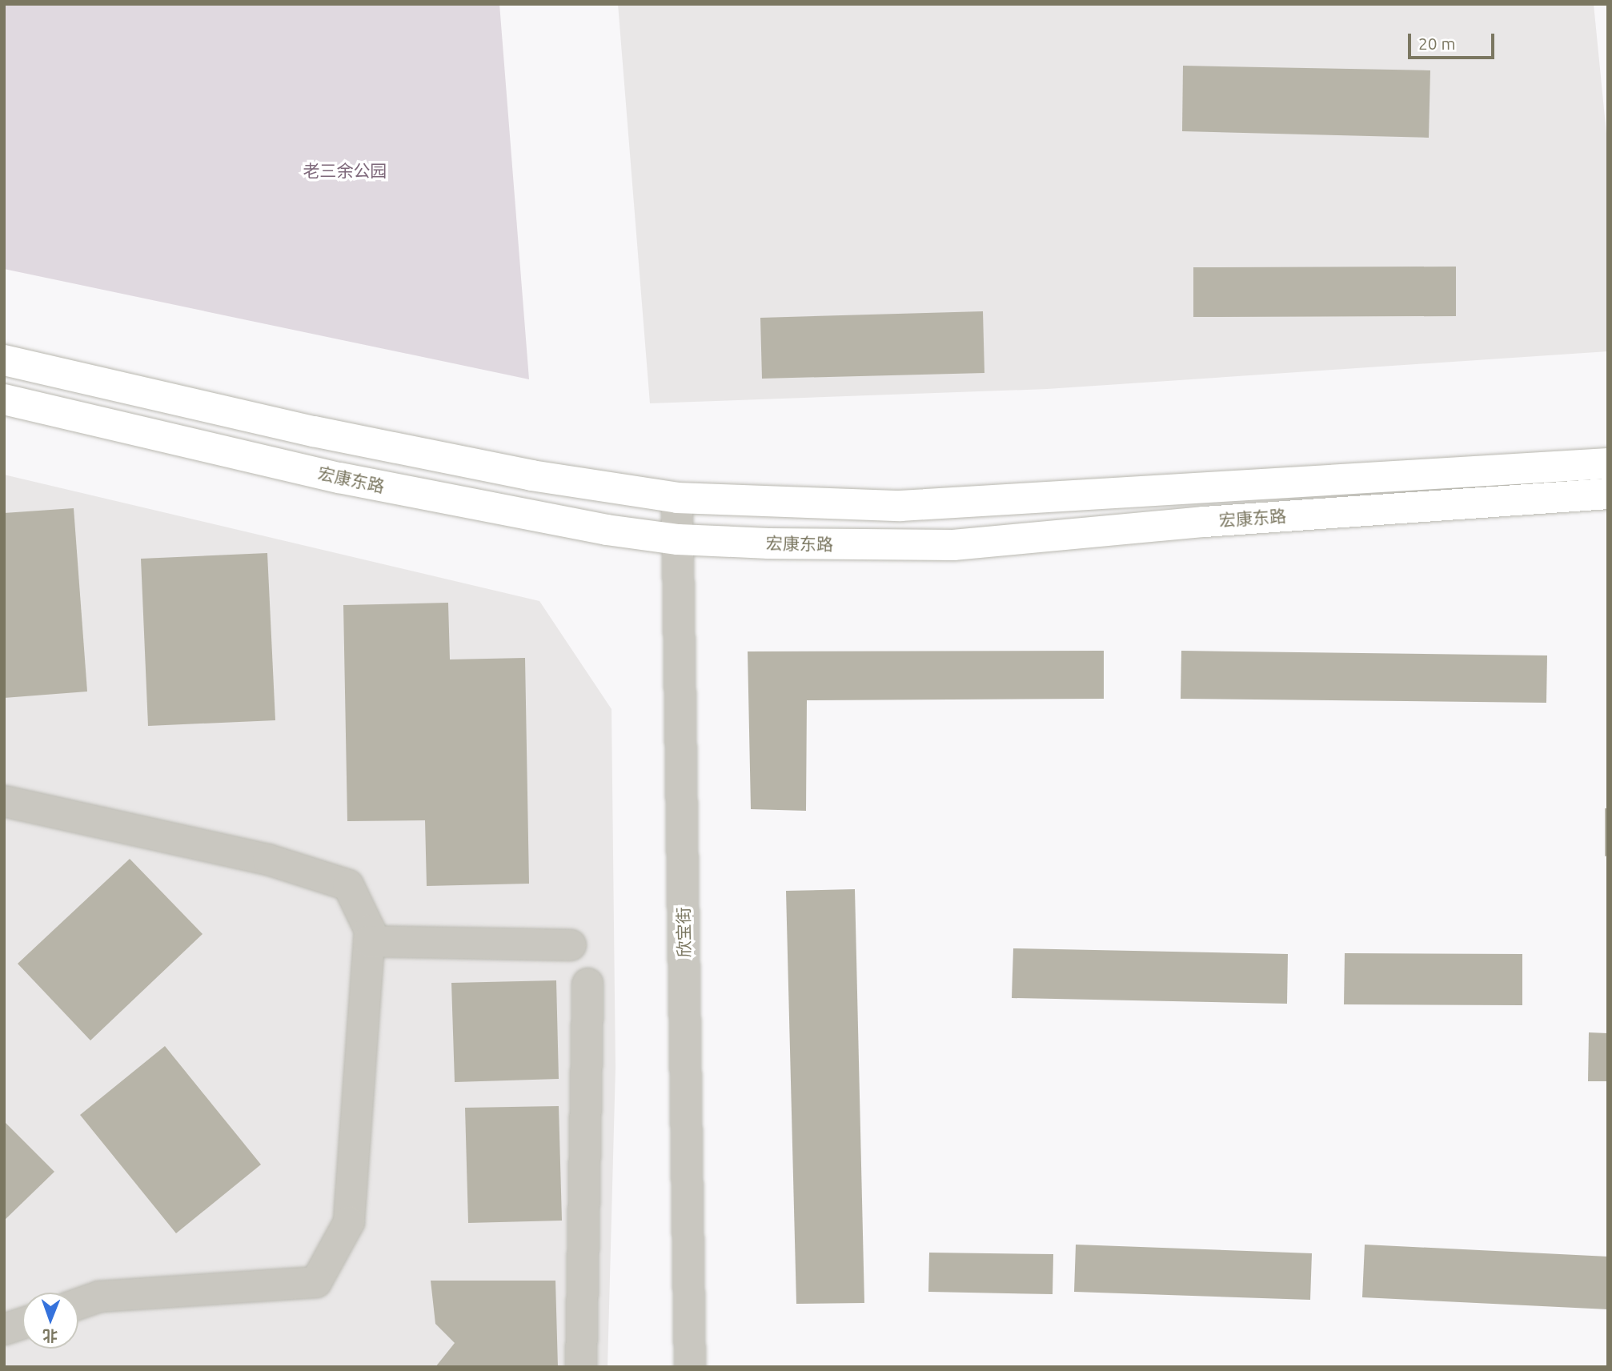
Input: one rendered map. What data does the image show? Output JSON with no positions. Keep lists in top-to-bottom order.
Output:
{
  "streets": {
    "main road": ["宏康东路"],
    "street": ["欣宝街"]
  },
  "crossings": [
    ["宏康东路", "欣宝街"]
  ],
  "parks": ["老三余公园"],
  "scale_bar": "20 m",
  "north": "bottom"
}
